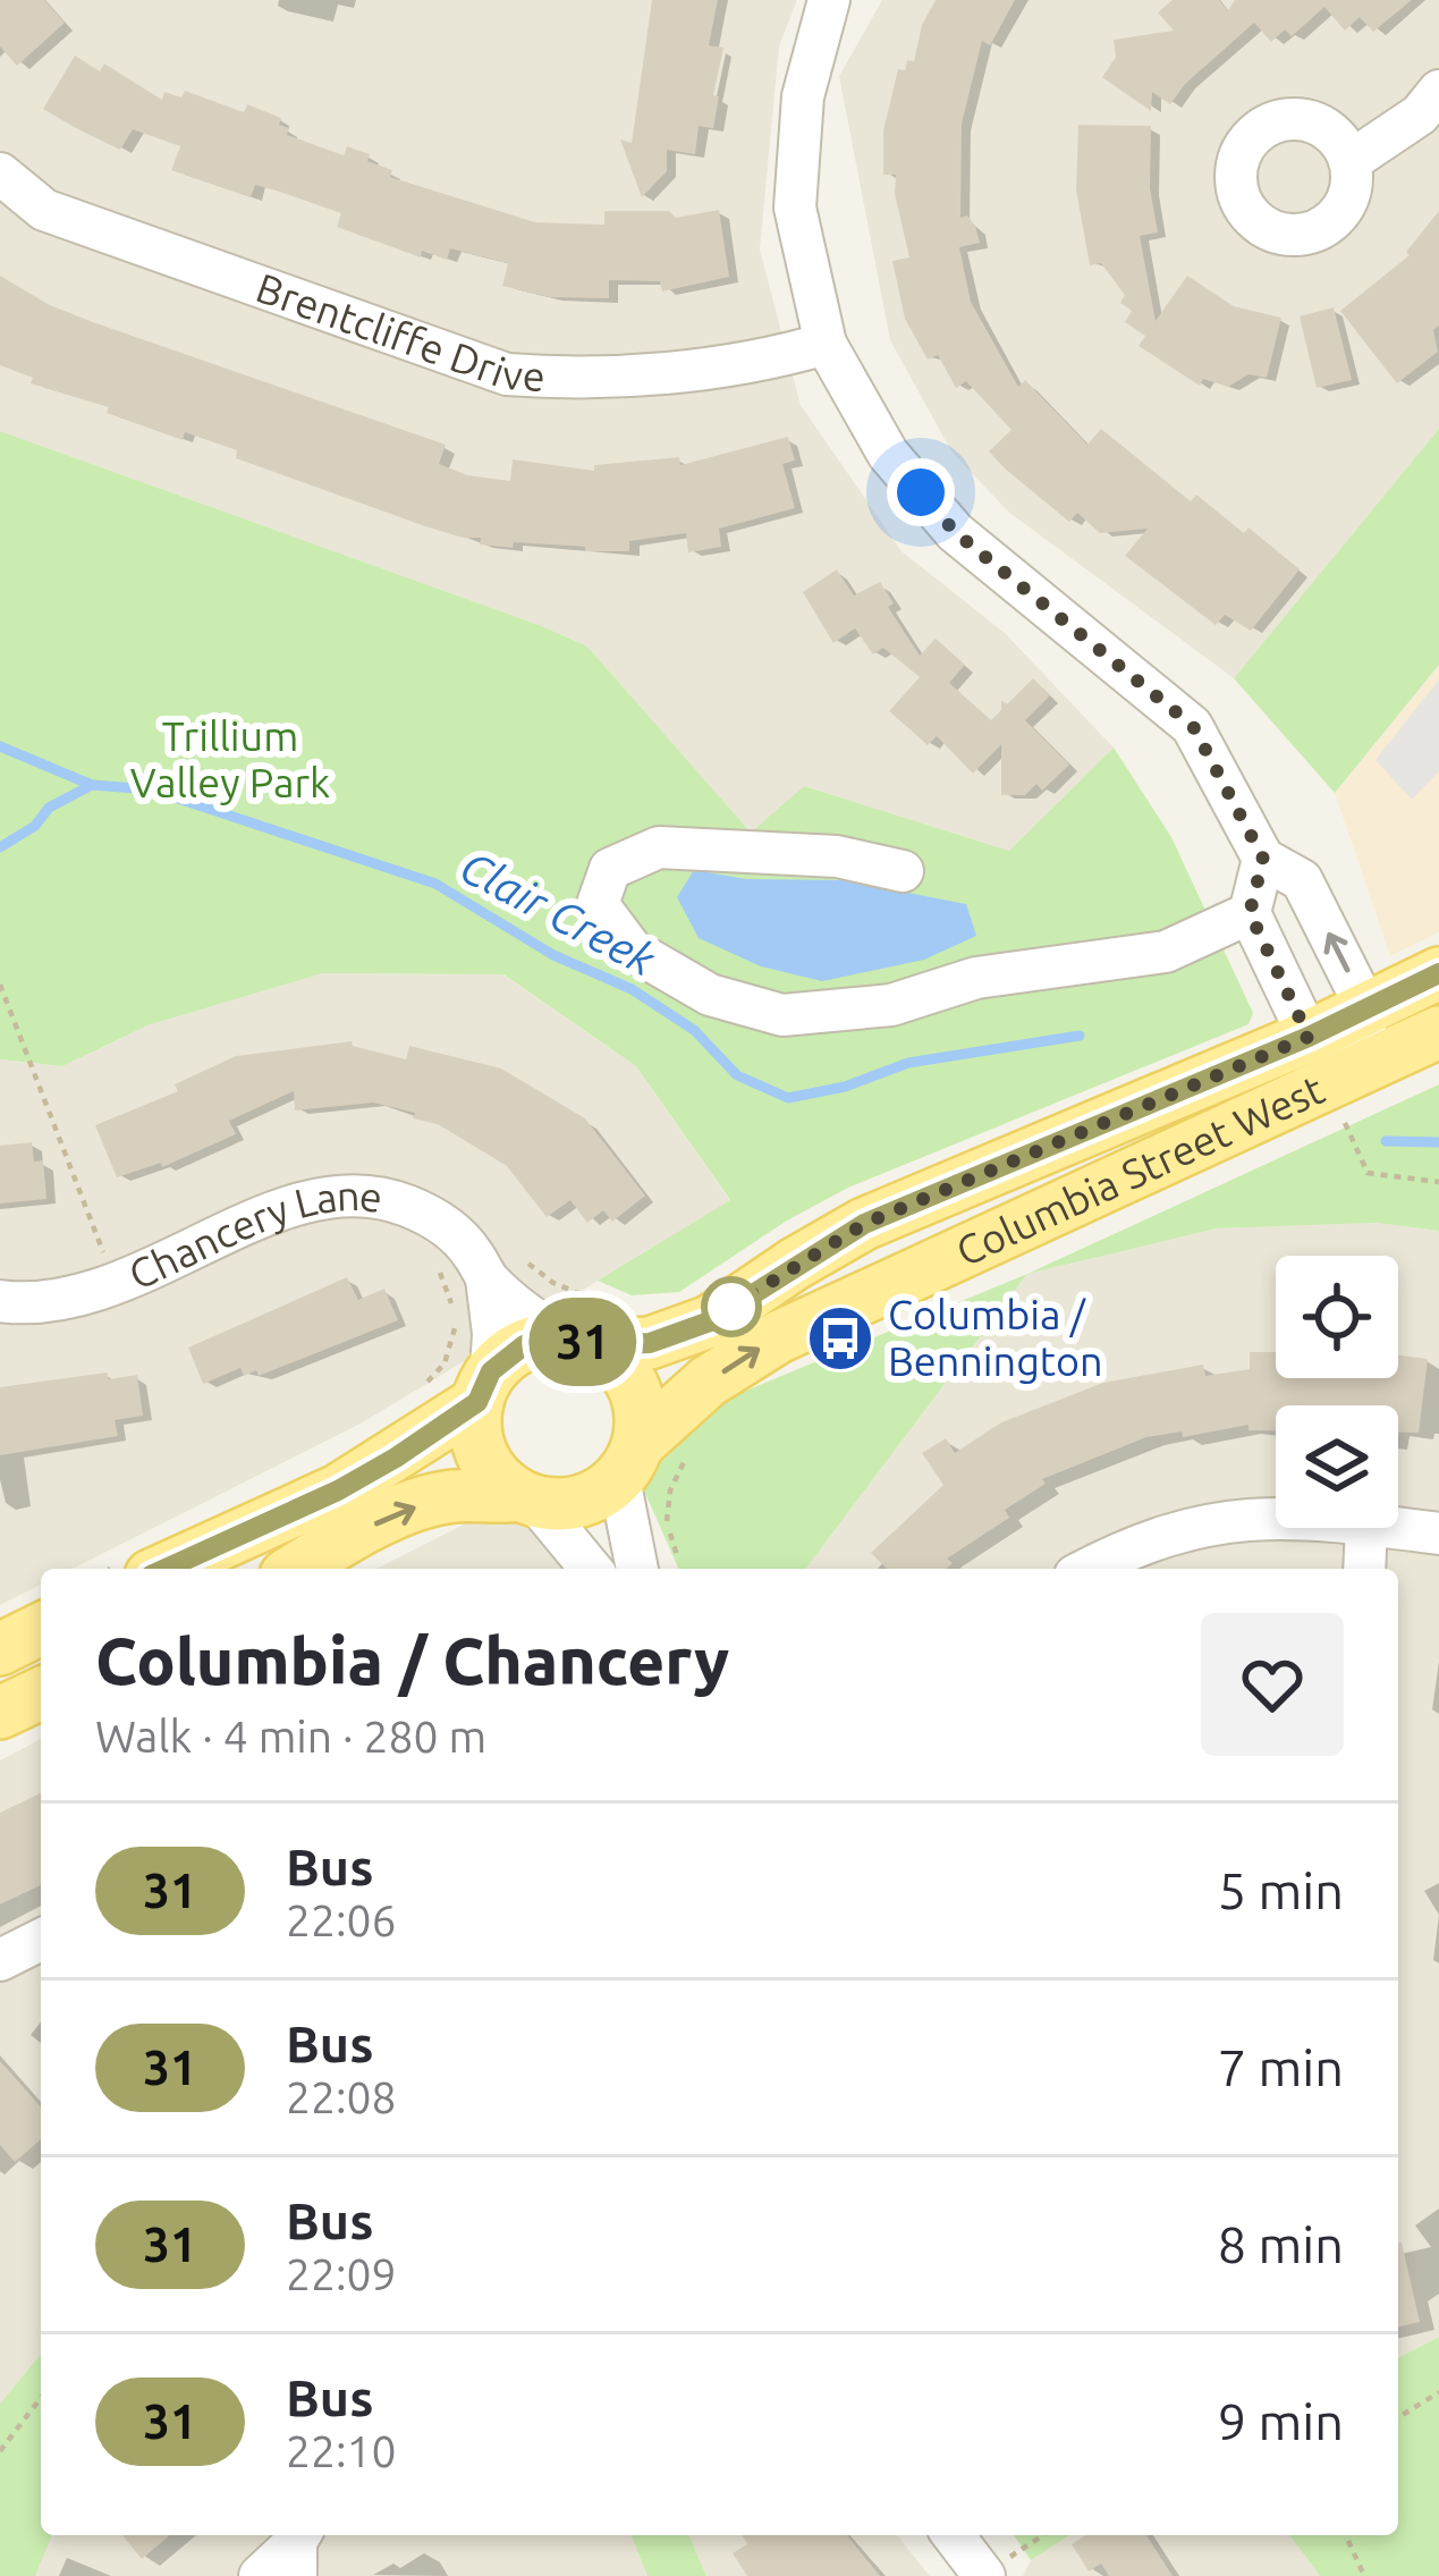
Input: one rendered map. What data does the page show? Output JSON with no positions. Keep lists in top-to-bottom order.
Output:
{
  "streets": {
    "main road": ["Columbia Street West"],
    "street": ["Brentcliffe Drive", "Chancery Lane"]
  },
  "crossings": [
    ["Columbia Street West", "Chancery Lane"]
  ],
  "water": ["Clair Creek"],
  "parks": ["Trillium Valley Park"],
  "places": {
    "bus stop": ["Columbia / Bennington"]
  },
  "lines": ["bus line 31"],
  "page": {
    "on_map": "31",
    "heading": ["Columbia / Chancery", "Walk · 4 min · 280 m"],
    "list": [
      {
        "mark": "31",
        "name": "Bus",
        "note": "22:06",
        "value": "5 min"
      },
      {
        "mark": "31",
        "name": "Bus",
        "note": "22:08",
        "value": "7 min"
      },
      {
        "mark": "31",
        "name": "Bus",
        "note": "22:09",
        "value": "8 min"
      },
      {
        "mark": "31",
        "name": "Bus",
        "note": "22:10",
        "value": "9 min"
      }
    ]
  }
}
